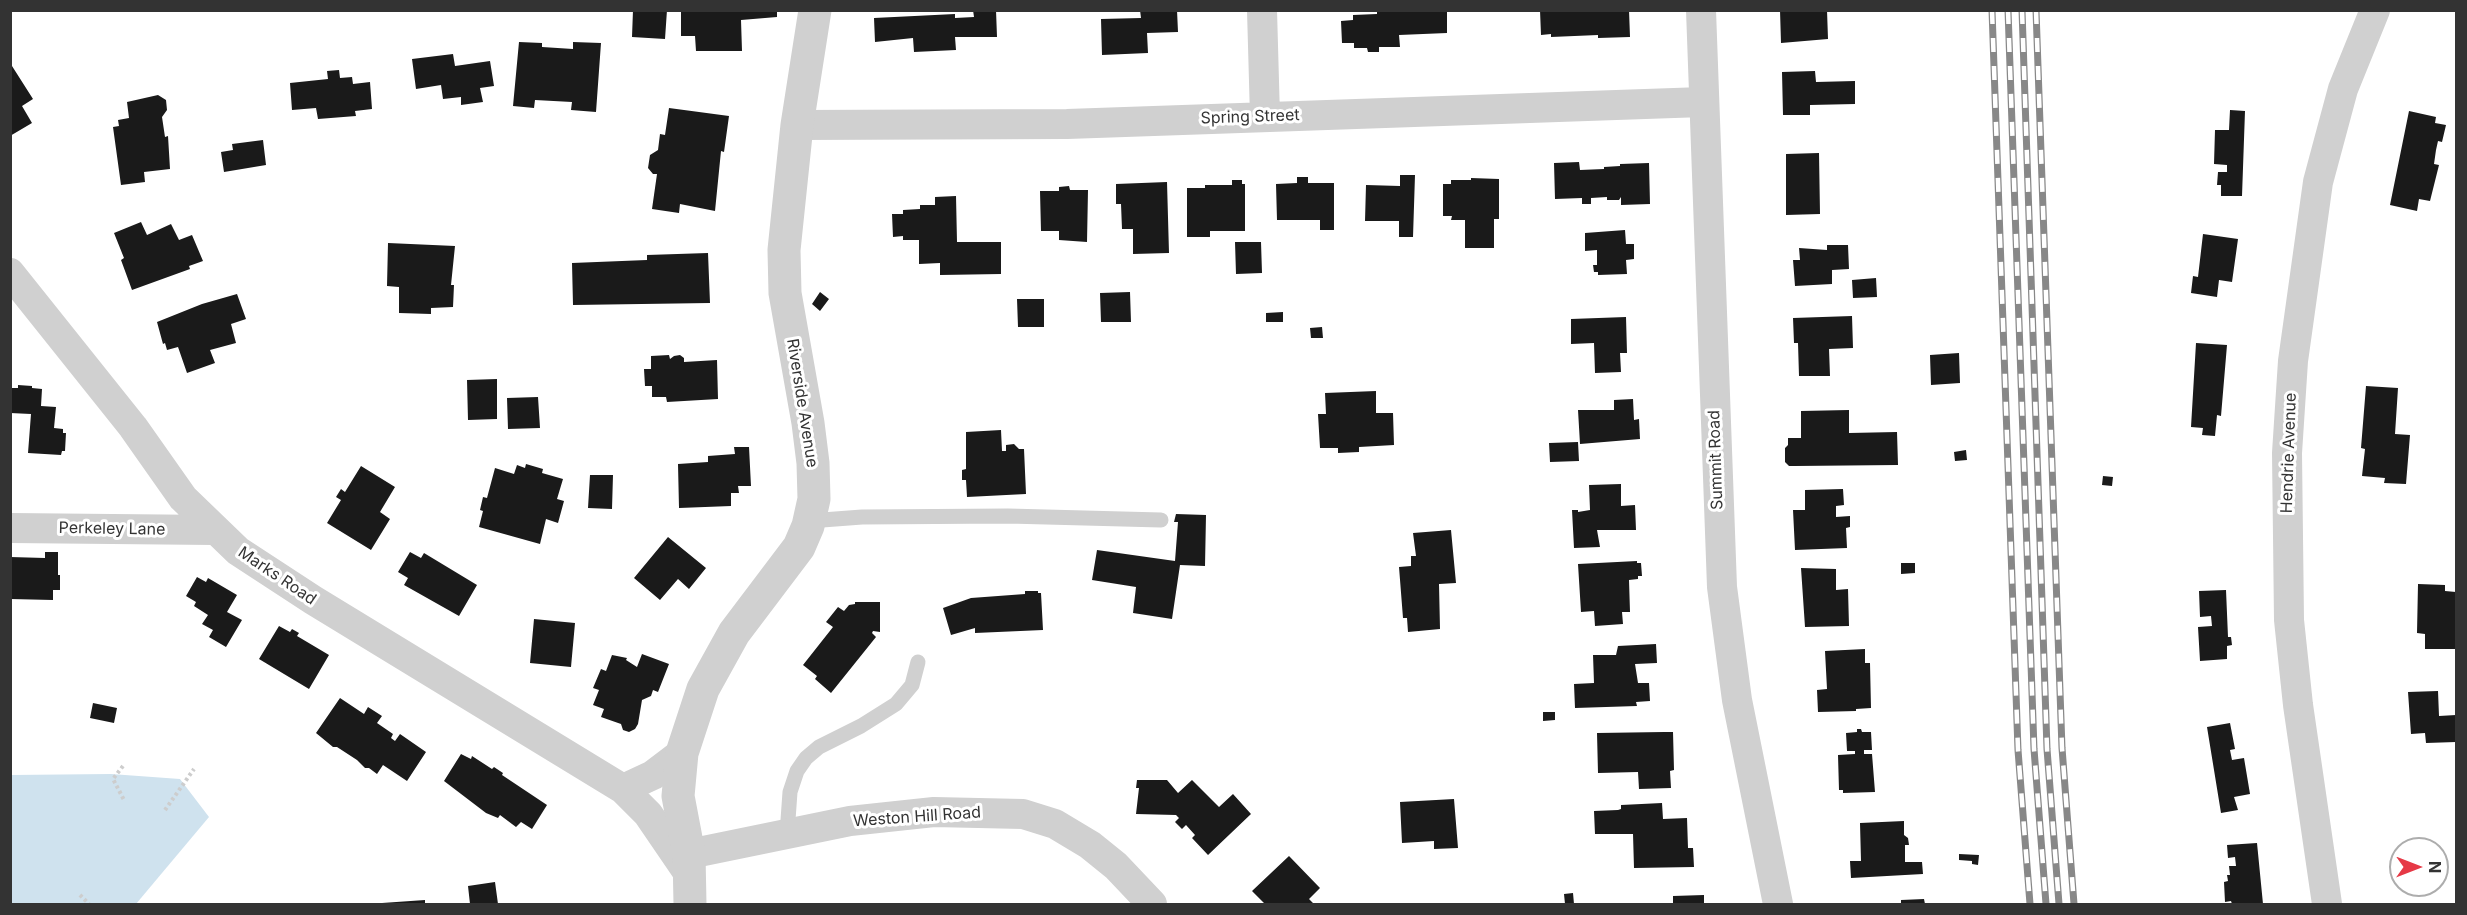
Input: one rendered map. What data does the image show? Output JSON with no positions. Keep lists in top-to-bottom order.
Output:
{
  "streets": {
    "street": [
      "Spring Street",
      "Riverside Avenue",
      "Hendrie Avenue",
      "Summit Road",
      "Perkeley Lane",
      "Marks Road",
      "Weston Hill Road"
    ]
  },
  "crossings": [
    ["Spring Street", "Riverside Avenue"],
    ["Spring Street", "Summit Road"],
    ["Riverside Avenue", "Marks Road"],
    ["Riverside Avenue", "Weston Hill Road"],
    ["Perkeley Lane", "Marks Road"],
    ["Marks Road", "Weston Hill Road"]
  ],
  "north": "right"
}
